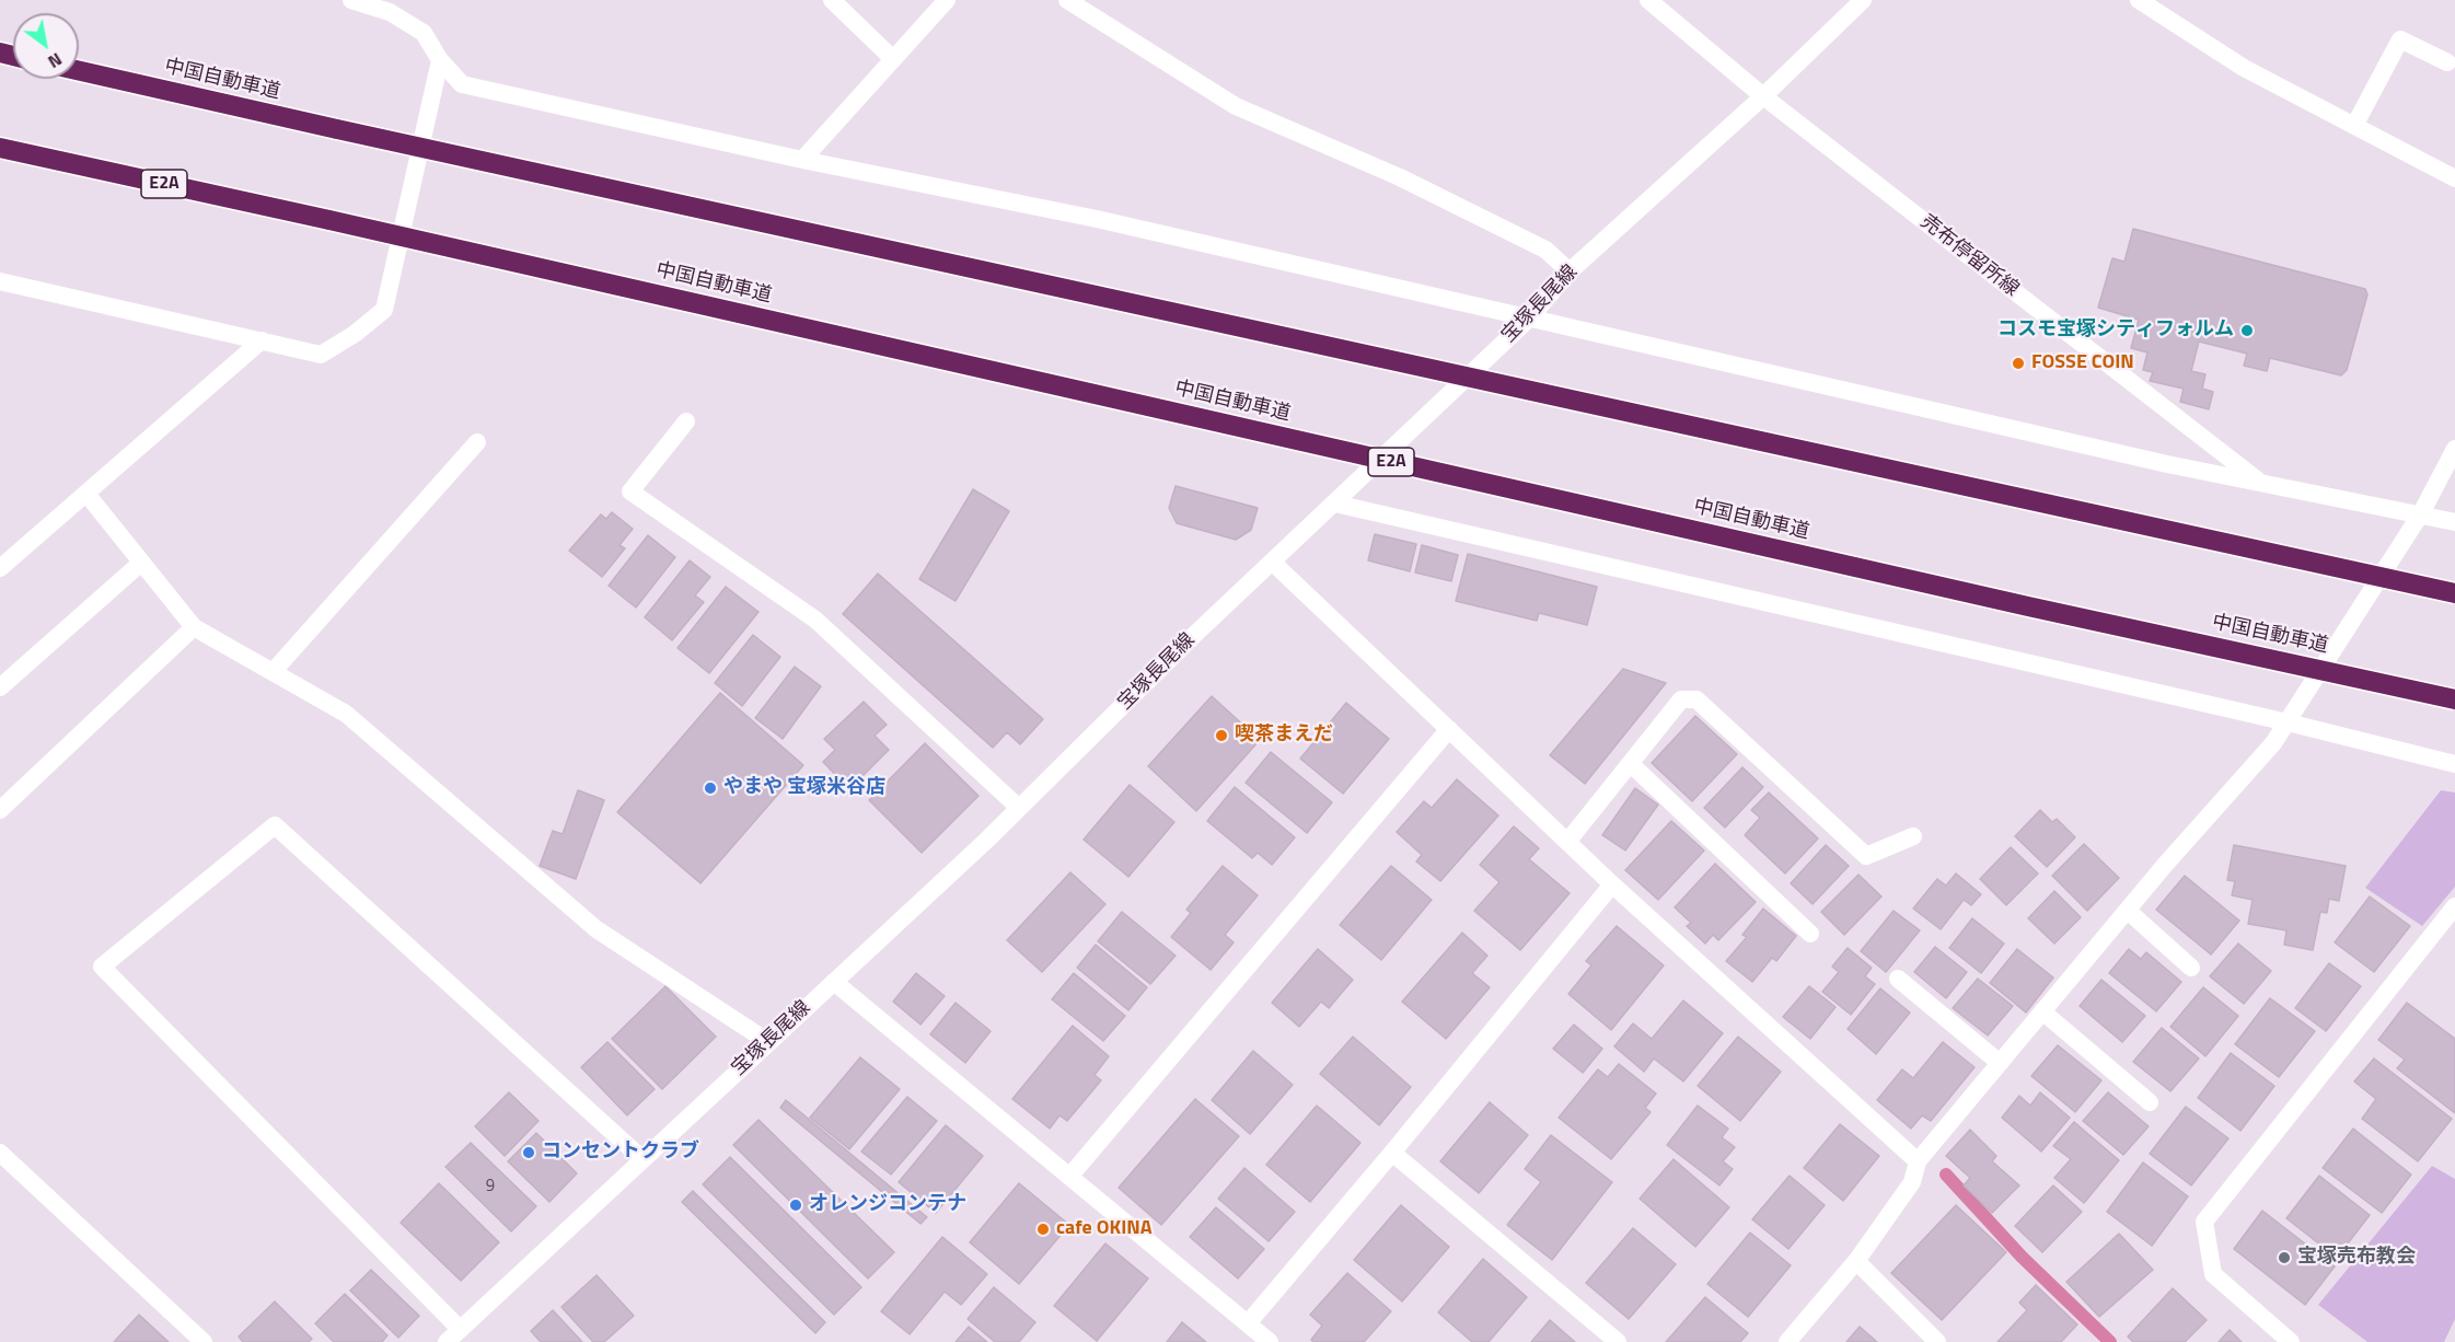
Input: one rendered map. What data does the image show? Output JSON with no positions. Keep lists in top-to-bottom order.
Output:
{
  "streets": {
    "highway": ["中国自動車道", "E2A"],
    "street": ["売布停留所線", "宝塚長尾線"]
  },
  "crossings": [
    ["売布停留所線", "宝塚長尾線"]
  ],
  "places": [
    "コスモ宝塚シティフォルム",
    "FOSSE COIN",
    "喫茶まえだ",
    "やまや 宝塚米谷店",
    "コンセントクラブ",
    "オレンジコンテナ",
    "cafe OKINA",
    "宝塚売布教会"
  ],
  "house_numbers": ["9"],
  "north": "bottom right"
}
